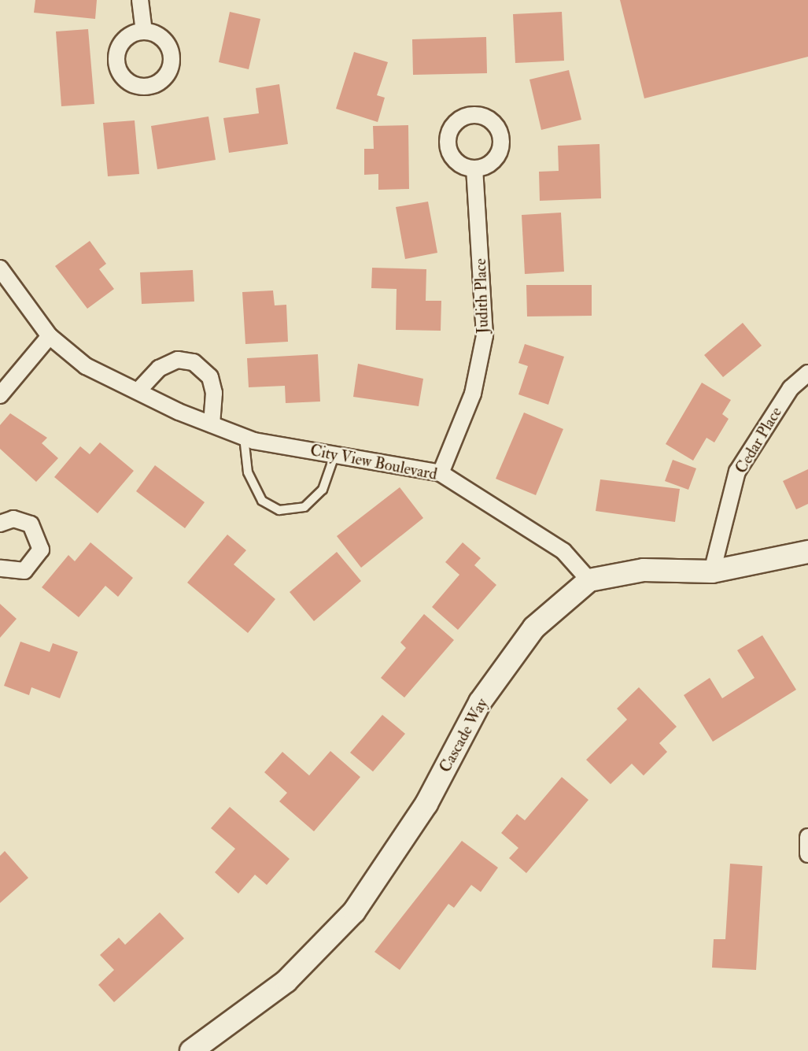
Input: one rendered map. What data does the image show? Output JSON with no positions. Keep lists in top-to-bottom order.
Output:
{
  "streets": {
    "street": [
      "Judith Place",
      "Cedar Place",
      "City View Boulevard",
      "Cascade Way"
    ]
  },
  "crossings": [
    ["Judith Place", "City View Boulevard"],
    ["Cedar Place", "Cascade Way"],
    ["City View Boulevard", "Cascade Way"]
  ]
}
